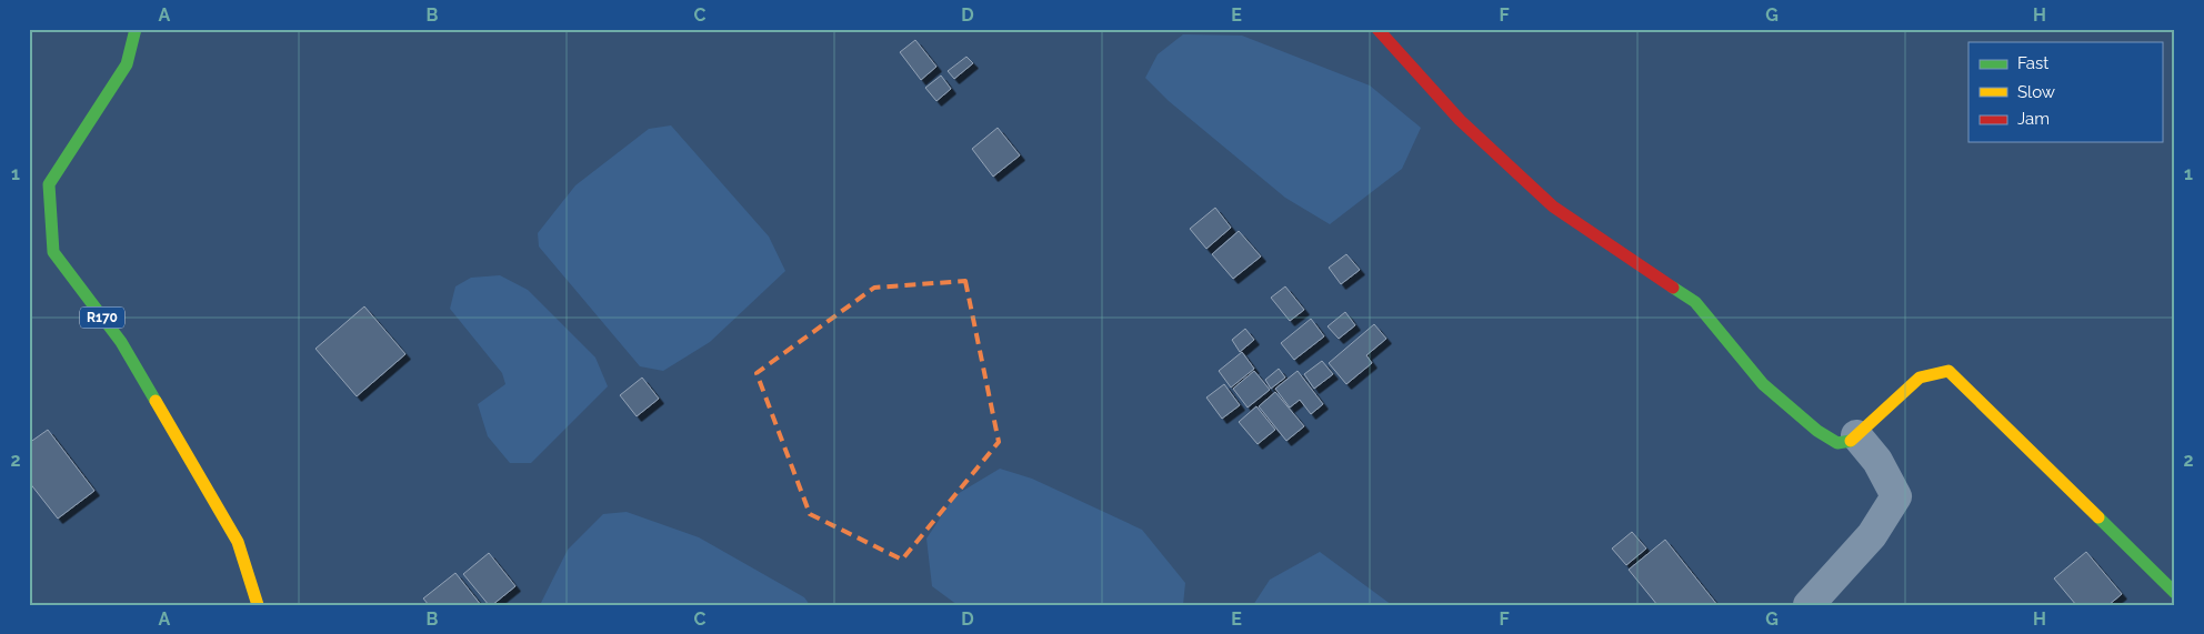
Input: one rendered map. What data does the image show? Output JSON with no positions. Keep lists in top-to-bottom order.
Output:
{
  "streets": {
    "street": ["R170"]
  },
  "legend": ["Fast", "Slow", "Jam"],
  "grid": {
    "columns": [
      "A",
      "B",
      "C",
      "D",
      "E",
      "F",
      "G",
      "H"
    ],
    "rows": ["1", "2"]
  }
}
